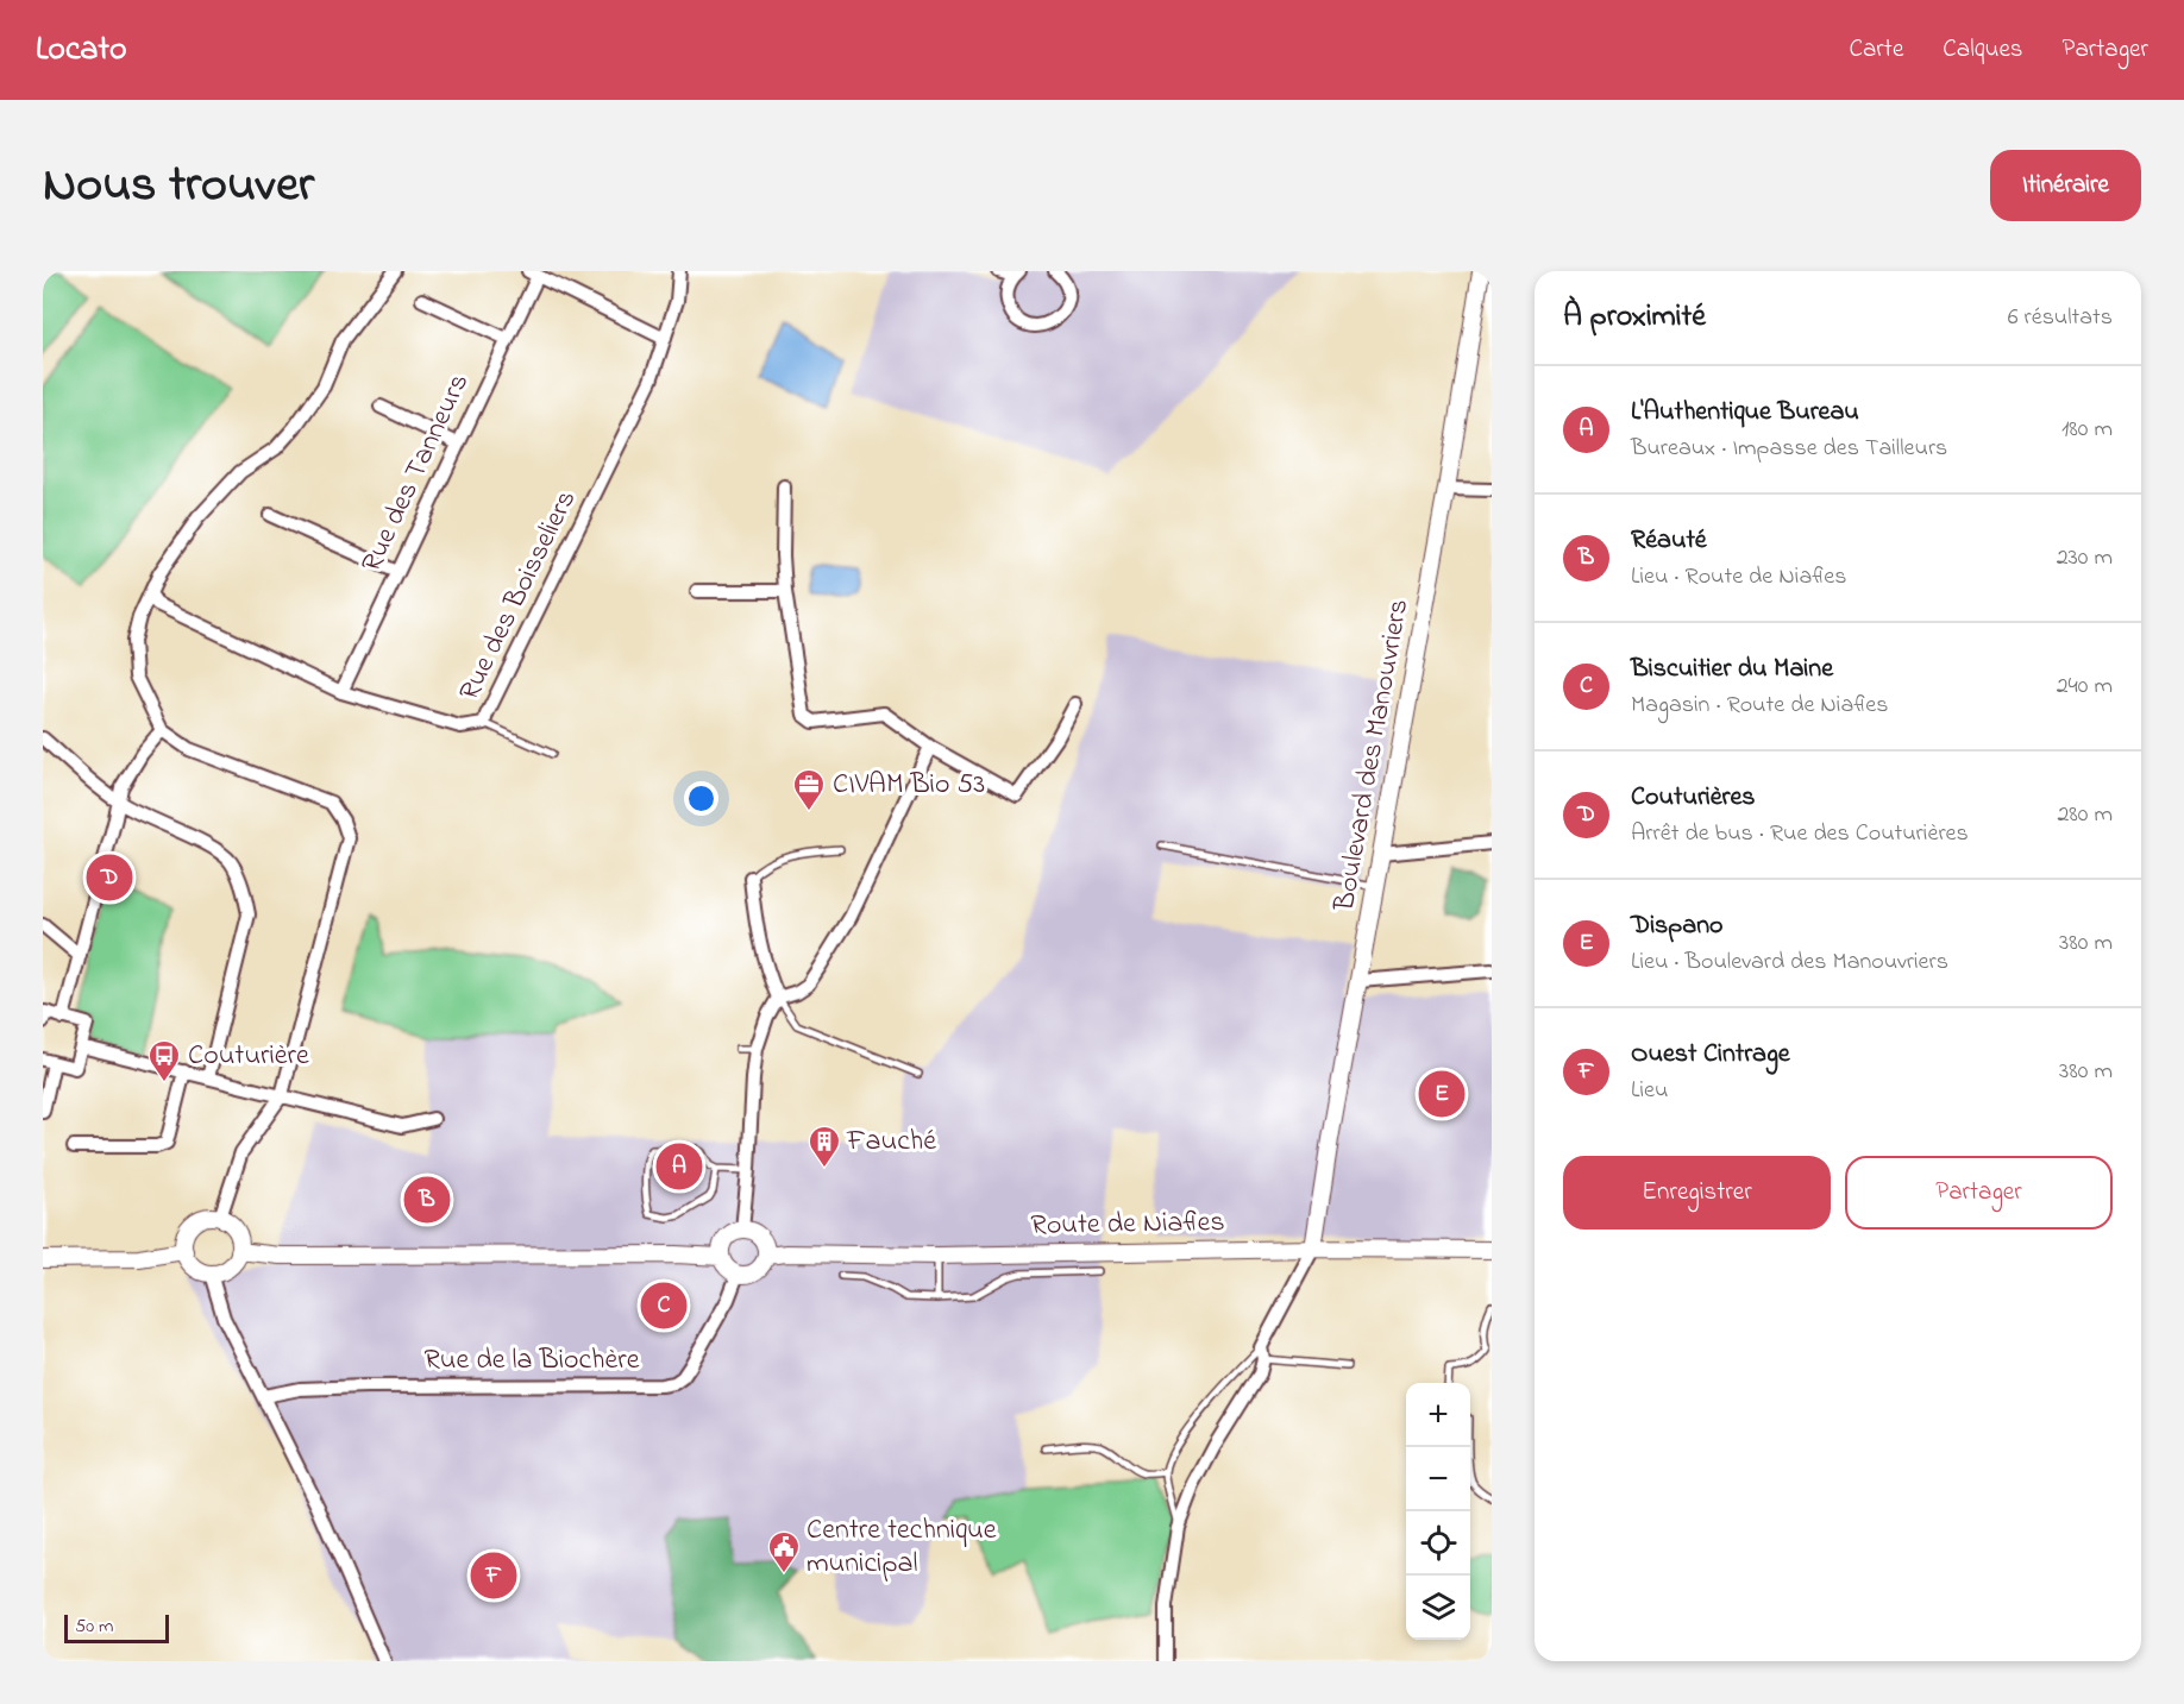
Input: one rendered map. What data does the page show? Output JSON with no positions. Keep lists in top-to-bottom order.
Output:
{
  "streets": {
    "street": [
      "Rue des Tanneurs",
      "Rue des Boisseliers",
      "Boulevard des Manouvriers",
      "Route de Niafles",
      "Rue de la Biochère"
    ]
  },
  "crossings": [
    ["Rue des Tanneurs", "Rue des Boisseliers"],
    ["Boulevard des Manouvriers", "Route de Niafles"],
    ["Route de Niafles", "Rue de la Biochère"]
  ],
  "places": {
    "office": ["CIVAM Bio 53"],
    "bus stop": ["Couturière"],
    "building": ["Fauché"],
    "public building": ["Centre technique municipal"]
  },
  "scale_bar": "50 m",
  "page": {
    "header": "Locato",
    "nav": ["Carte", "Calques", "Partager"],
    "title": "Nous trouver",
    "buttons": [
      "Itinéraire",
      ["Enregistrer", "Partager"]
    ],
    "heading": ["À proximité", "6 résultats"],
    "list": [
      {
        "mark": "A",
        "name": "L'Authentique Bureau",
        "note": "Bureaux · Impasse des Tailleurs",
        "value": "180 m"
      },
      {
        "mark": "B",
        "name": "Réauté",
        "note": "Lieu · Route de Niafles",
        "value": "230 m"
      },
      {
        "mark": "C",
        "name": "Biscuitier du Maine",
        "note": "Magasin · Route de Niafles",
        "value": "240 m"
      },
      {
        "mark": "D",
        "name": "Couturières",
        "note": "Arrêt de bus · Rue des Couturières",
        "value": "280 m"
      },
      {
        "mark": "E",
        "name": "Dispano",
        "note": "Lieu · Boulevard des Manouvriers",
        "value": "380 m"
      },
      {
        "mark": "F",
        "name": "Ouest Cintrage",
        "note": "Lieu",
        "value": "380 m"
      }
    ],
    "pins": [
      "D",
      "E",
      "A",
      "B",
      "C",
      "F"
    ],
    "map_buttons": ["+", "−"],
    "scale": "50 m"
  }
}
